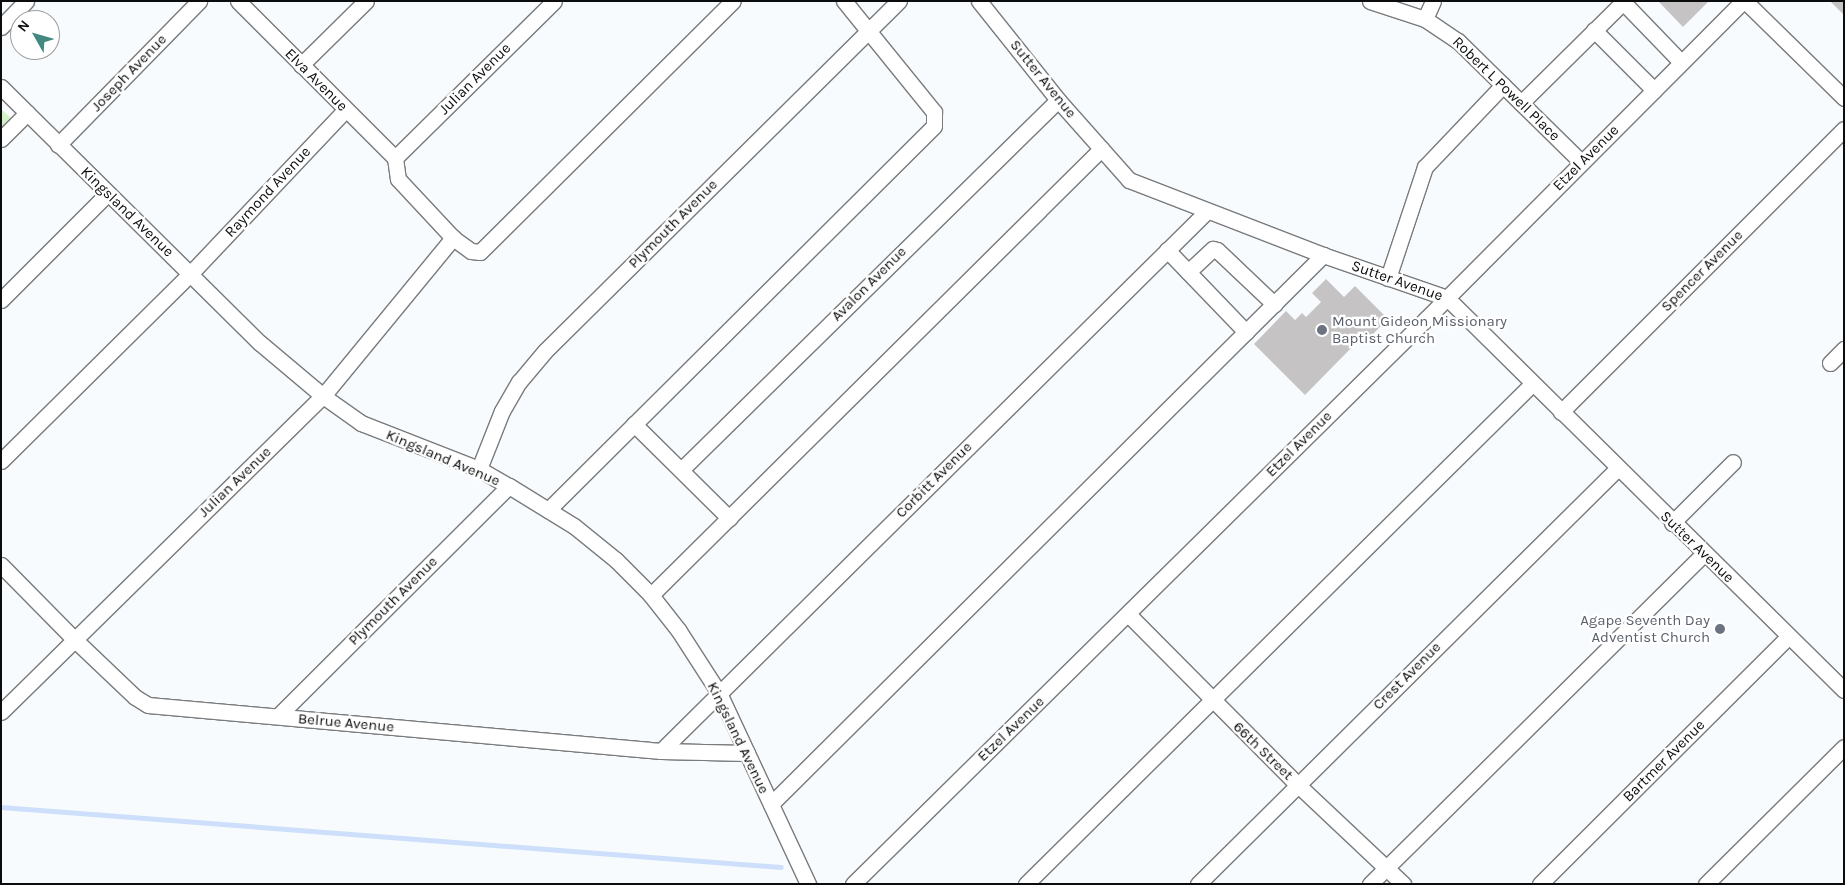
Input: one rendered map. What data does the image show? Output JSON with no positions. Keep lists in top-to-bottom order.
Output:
{
  "streets": {
    "street": [
      "Joseph Avenue",
      "Julian Avenue",
      "Sutter Avenue",
      "Elva Avenue",
      "Robert L Powell Place",
      "Etzel Avenue",
      "Raymond Avenue",
      "Kingsland Avenue",
      "Plymouth Avenue",
      "Spencer Avenue",
      "Avalon Avenue",
      "Corbitt Avenue",
      "Crest Avenue",
      "Belrue Avenue",
      "66th Street",
      "Bartmer Avenue"
    ]
  },
  "crossings": [
    ["Joseph Avenue", "Kingsland Avenue"],
    ["Julian Avenue", "Elva Avenue"],
    ["Julian Avenue", "Kingsland Avenue"],
    ["Julian Avenue", "Belrue Avenue"],
    ["Sutter Avenue", "Etzel Avenue"],
    ["Sutter Avenue", "Spencer Avenue"],
    ["Sutter Avenue", "Avalon Avenue"],
    ["Sutter Avenue", "Corbitt Avenue"],
    ["Sutter Avenue", "Crest Avenue"],
    ["Sutter Avenue", "Bartmer Avenue"],
    ["Elva Avenue", "Raymond Avenue"],
    ["Robert L Powell Place", "Etzel Avenue"],
    ["Etzel Avenue", "66th Street"],
    ["Raymond Avenue", "Kingsland Avenue"],
    ["Kingsland Avenue", "Plymouth Avenue"],
    ["Kingsland Avenue", "Corbitt Avenue"],
    ["Kingsland Avenue", "Belrue Avenue"],
    ["Plymouth Avenue", "Belrue Avenue"],
    ["Corbitt Avenue", "Belrue Avenue"],
    ["Crest Avenue", "66th Street"]
  ],
  "places": ["Mount Gideon Missionary Baptist Church", "Agape Seventh Day Adventist Church"],
  "north": "top left"
}
